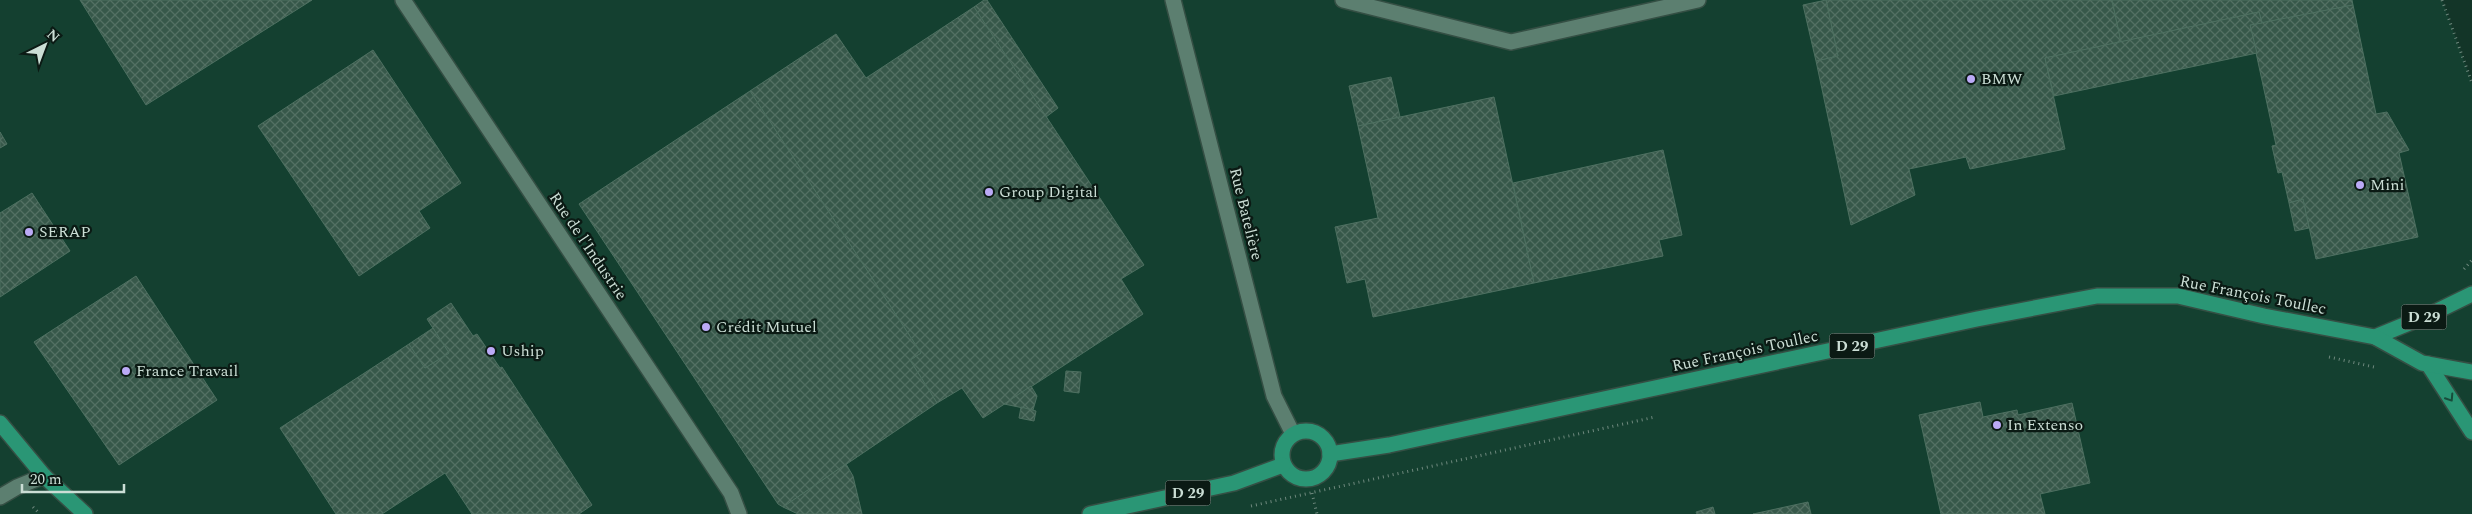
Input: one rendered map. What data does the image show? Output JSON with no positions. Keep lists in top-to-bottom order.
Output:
{
  "streets": {
    "main road": ["Rue François Toullec", "D 29"],
    "street": ["Rue Batelière", "Rue de l'Industrie"]
  },
  "crossings": [
    ["Rue Batelière", "Rue François Toullec"],
    ["Rue Batelière", "D 29"],
    ["Rue François Toullec", "D 29"]
  ],
  "places": [
    "BMW",
    "Mini",
    "Group Digital",
    "SERAP",
    "Crédit Mutuel",
    "Uship",
    "France Travail",
    "In Extenso"
  ],
  "scale_bar": "20 m",
  "north": "top right"
}
